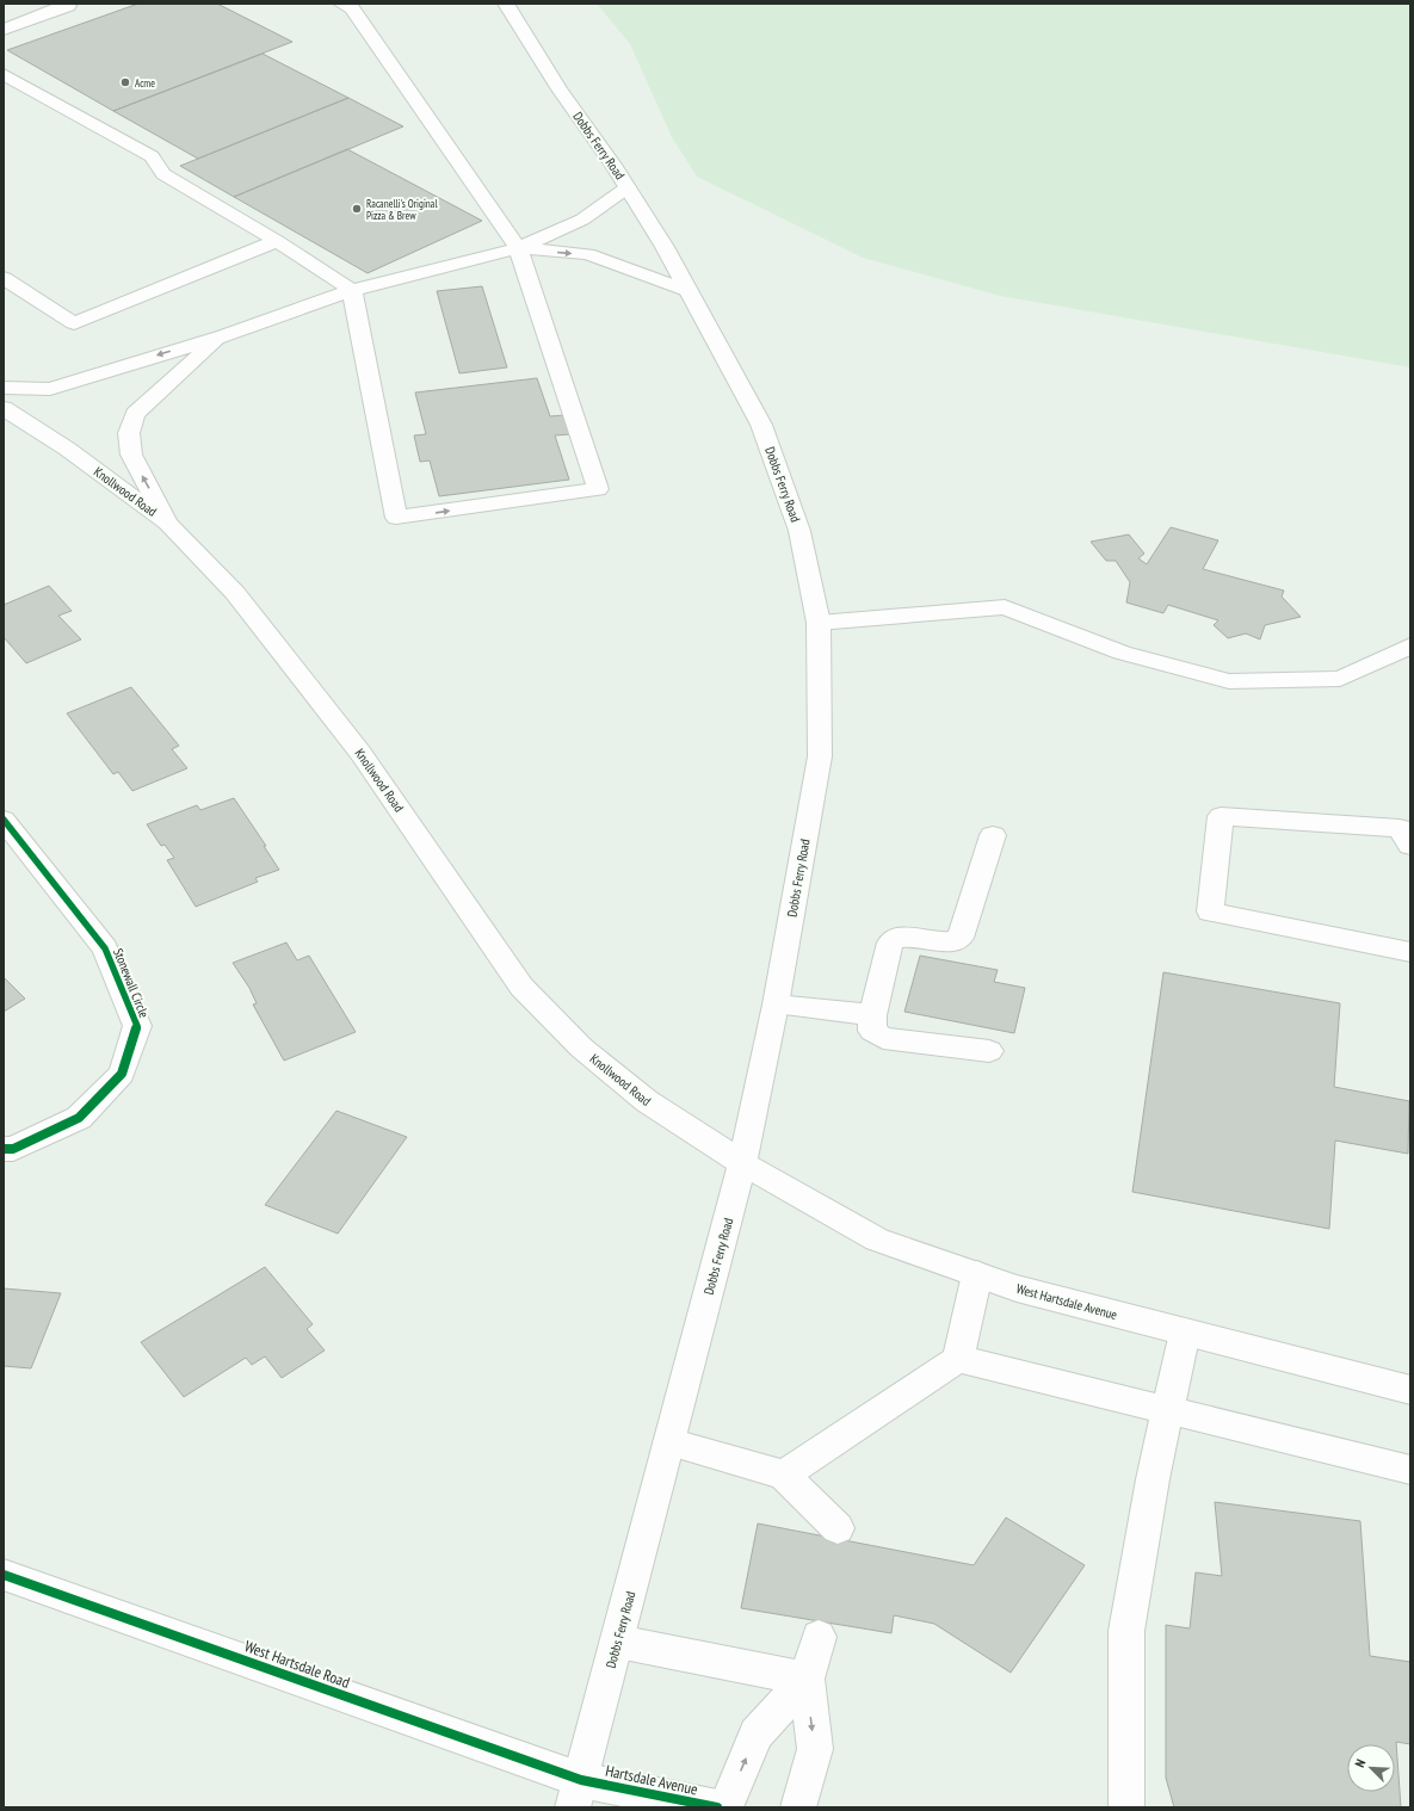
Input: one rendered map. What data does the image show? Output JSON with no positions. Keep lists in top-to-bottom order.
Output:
{
  "streets": {
    "main road": [
      "Dobbs Ferry Road",
      "Knollwood Road",
      "Stonewall Circle",
      "West Hartsdale Avenue",
      "West Hartsdale Road",
      "Hartsdale Avenue"
    ]
  },
  "crossings": [
    ["Dobbs Ferry Road", "Knollwood Road"],
    ["Dobbs Ferry Road", "West Hartsdale Avenue"],
    ["Dobbs Ferry Road", "West Hartsdale Road"],
    ["Dobbs Ferry Road", "Hartsdale Avenue"],
    ["Knollwood Road", "West Hartsdale Avenue"],
    ["West Hartsdale Road", "Hartsdale Avenue"]
  ],
  "places": ["Acme", "Racanelli's Original Pizza & Brew"],
  "north": "top left"
}
